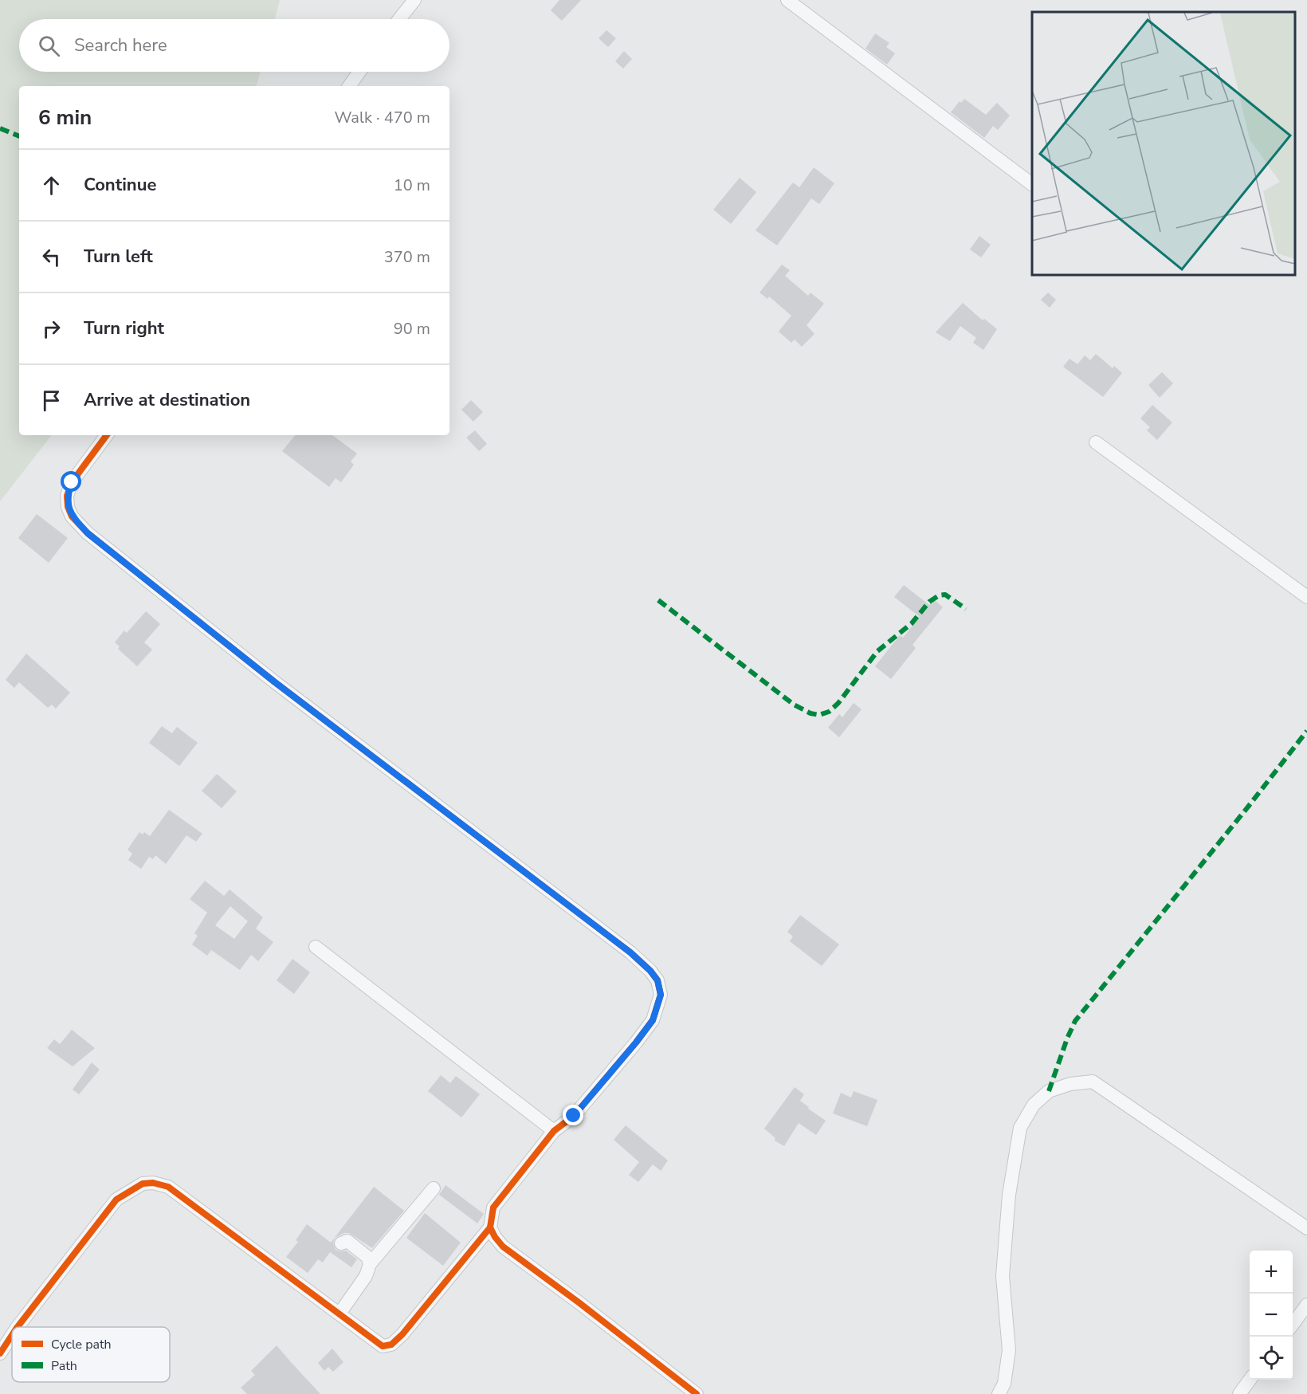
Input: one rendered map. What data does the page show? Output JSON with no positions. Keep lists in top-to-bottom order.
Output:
{
  "legend": ["Cycle path", "Path"],
  "page": {
    "search": "Search here",
    "heading": ["6 min", "Walk · 470 m"],
    "list": [
      ["Continue", "10 m"],
      ["Turn left", "370 m"],
      ["Turn right", "90 m"],
      "Arrive at destination"
    ],
    "map_buttons": ["+", "−"]
  }
}
